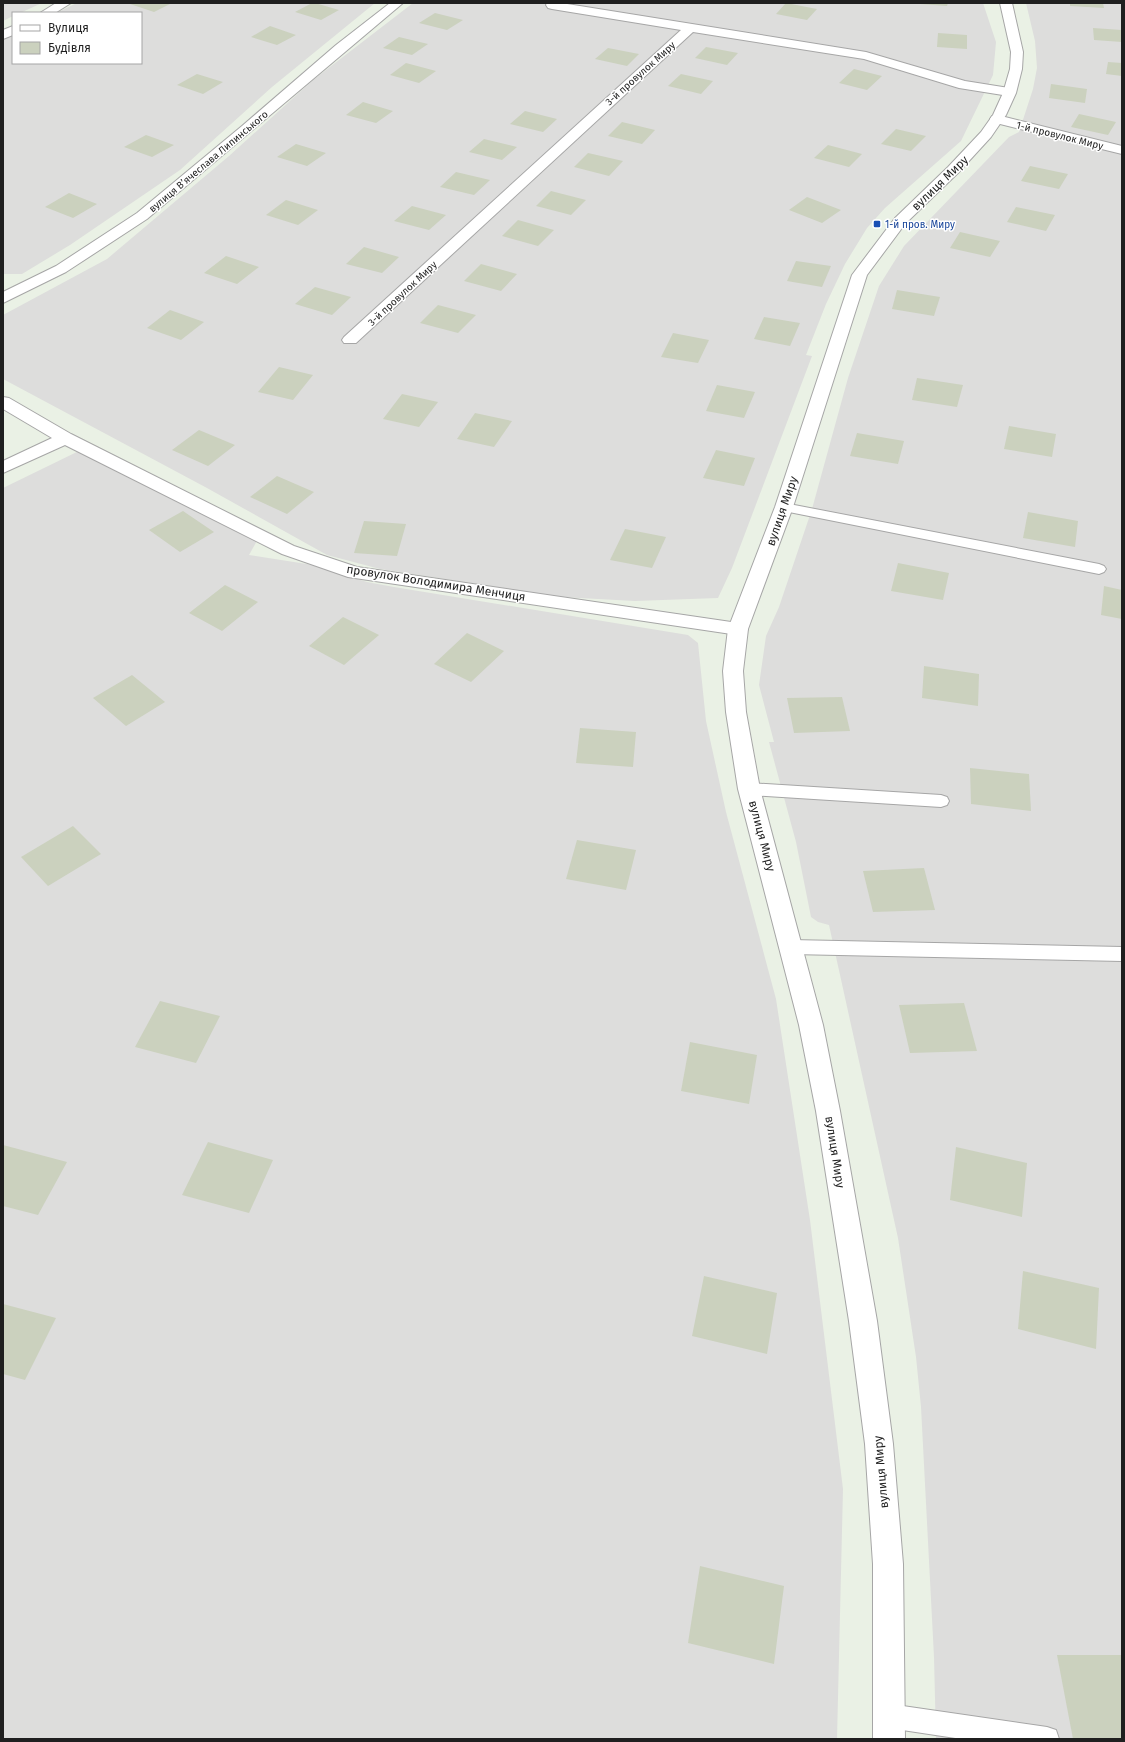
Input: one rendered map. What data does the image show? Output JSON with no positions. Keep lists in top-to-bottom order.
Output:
{
  "streets": {
    "street": [
      "3-й провулок Миру",
      "1-й провулок Миру",
      "вулиця Вʼячеслава Липинського",
      "вулиця Миру",
      "провулок Володимира Менчиця"
    ]
  },
  "crossings": [
    ["1-й провулок Миру", "вулиця Миру"],
    ["вулиця Миру", "провулок Володимира Менчиця"]
  ],
  "places": {
    "transit": ["1-й пров. Миру"]
  },
  "legend": ["Вулиця", "Будівля"]
}
